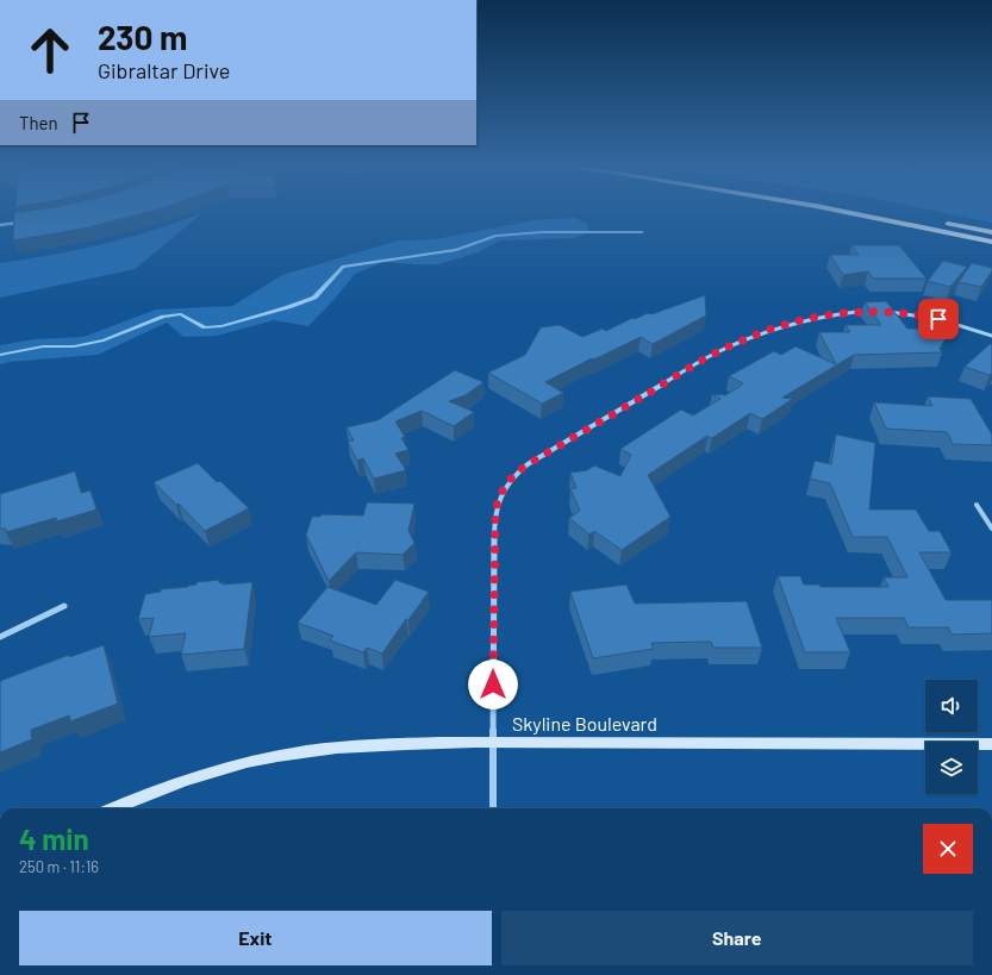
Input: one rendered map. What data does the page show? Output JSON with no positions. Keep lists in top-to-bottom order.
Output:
{
  "streets": {
    "street": ["Skyline Boulevard"]
  },
  "page": {
    "turn": ["230 m", "Gibraltar Drive"],
    "then": "Then",
    "heading": ["4 min", "250 m · 11:16"],
    "buttons": ["Exit", "Share"]
  }
}
